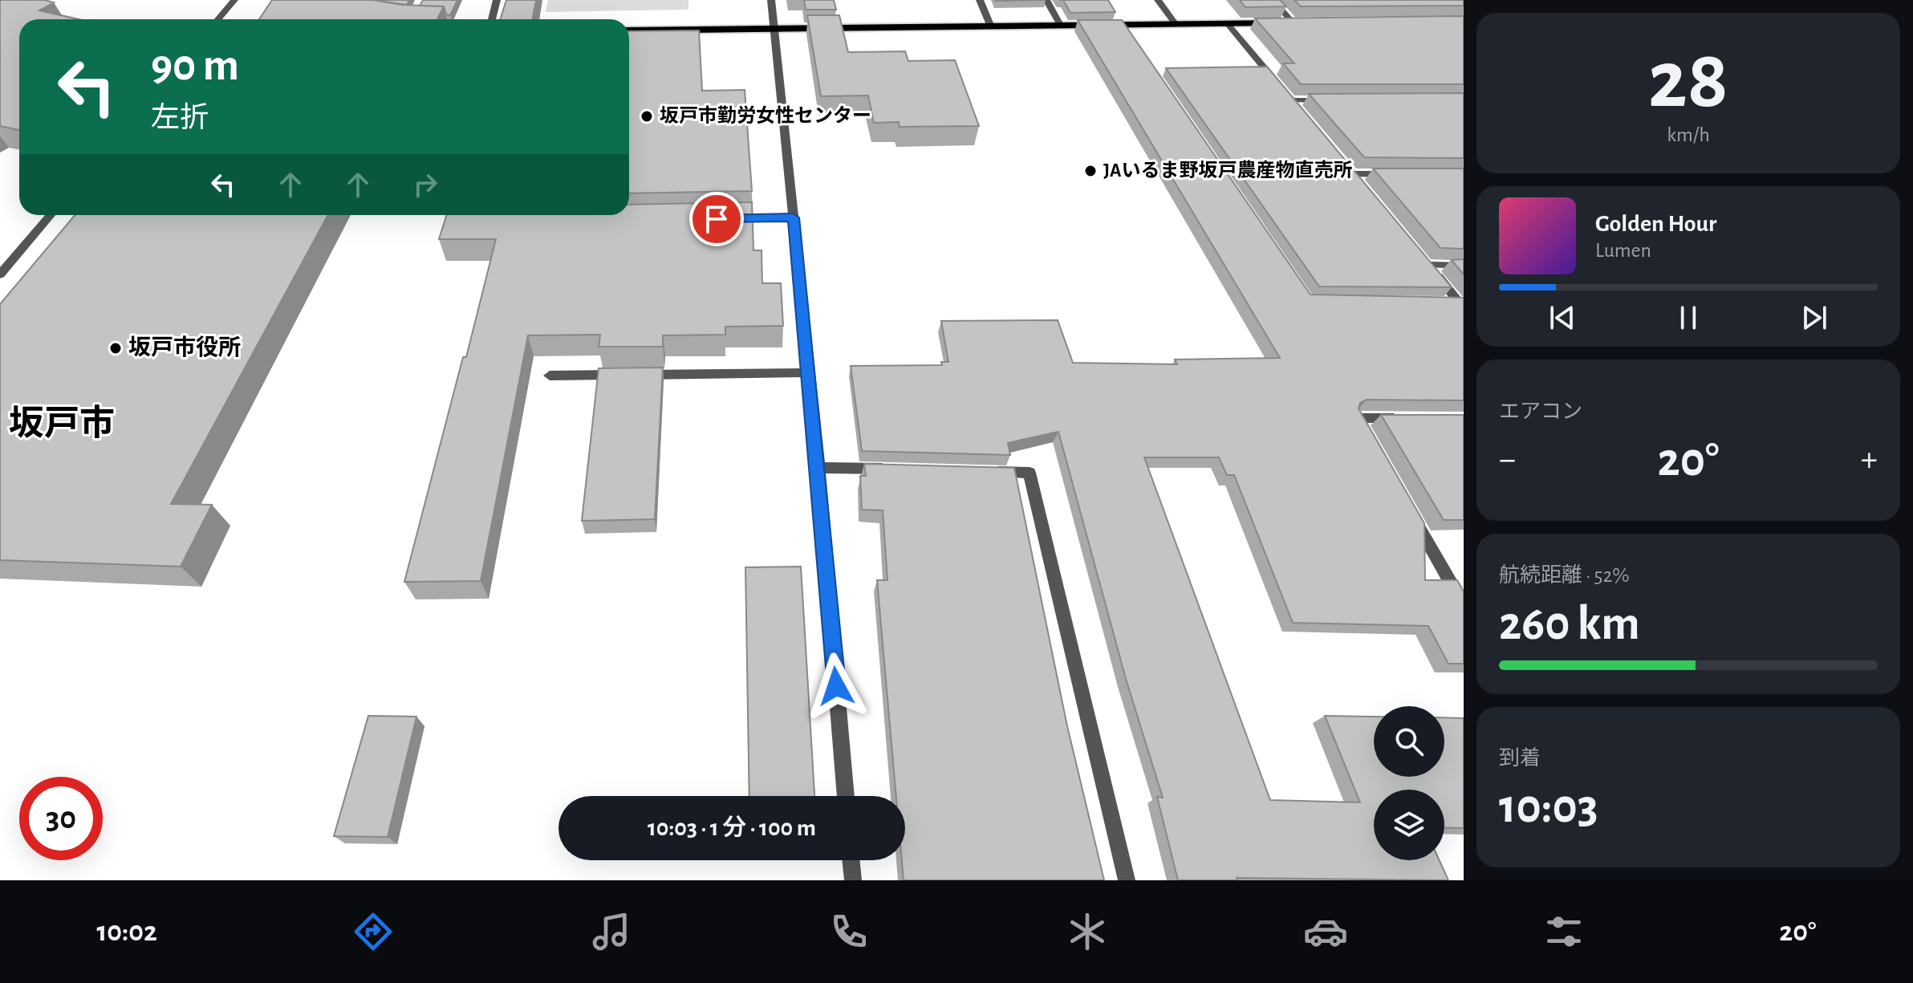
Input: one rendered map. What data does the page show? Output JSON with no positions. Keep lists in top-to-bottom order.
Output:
{
  "districts": ["坂戸市"],
  "places": ["坂戸市勤労女性センター", "JAいるま野坂戸農産物直売所", "坂戸市役所"],
  "page": {
    "tile": [
      ["28", "km/h"],
      "エアコン",
      ["航続距離 · 52%", "260 km"],
      ["到着", "10:03"]
    ],
    "turn": ["90 m", "左折"],
    "song": ["Golden Hour", "Lumen"],
    "heat": ["−", "20°", "+"],
    "limit": "30",
    "trip": "10:03 · 1 分 · 100 m",
    "tabs": ["10:02", "20°"]
  }
}
